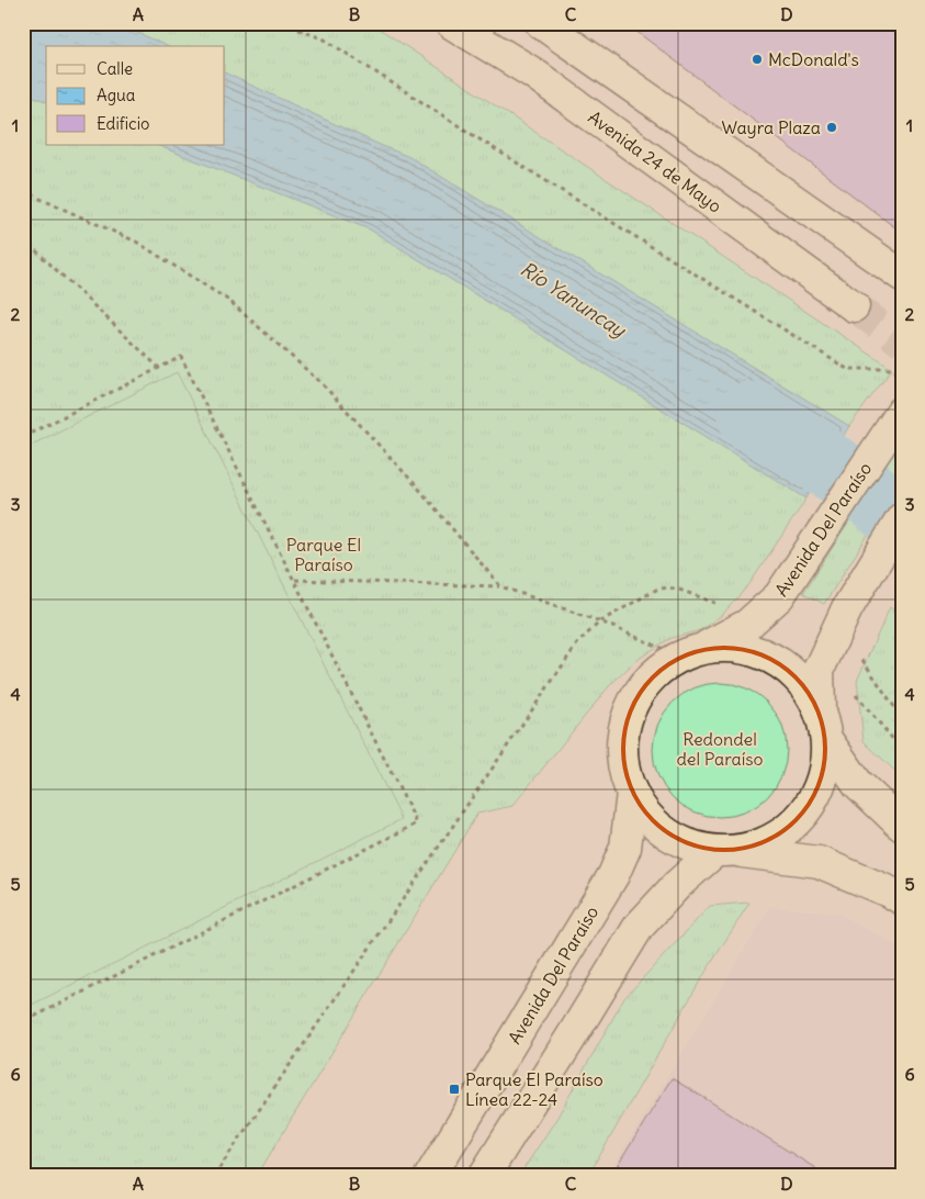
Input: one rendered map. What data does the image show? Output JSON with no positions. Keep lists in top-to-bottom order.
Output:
{
  "streets": {
    "main road": ["Avenida 24 de Mayo", "Avenida Del Paraíso"]
  },
  "water": ["Río Yanuncay"],
  "parks": ["Parque El Paraíso", "Redondel del Paraíso"],
  "places": {
    "other": ["McDonald's", "Wayra Plaza"],
    "transit": ["Parque El Paraíso Línea 22-24"]
  },
  "legend": ["Calle", "Agua", "Edificio"],
  "grid": {
    "columns": [
      "A",
      "B",
      "C",
      "D"
    ],
    "rows": [
      "1",
      "2",
      "3",
      "4",
      "5",
      "6"
    ]
  }
}
